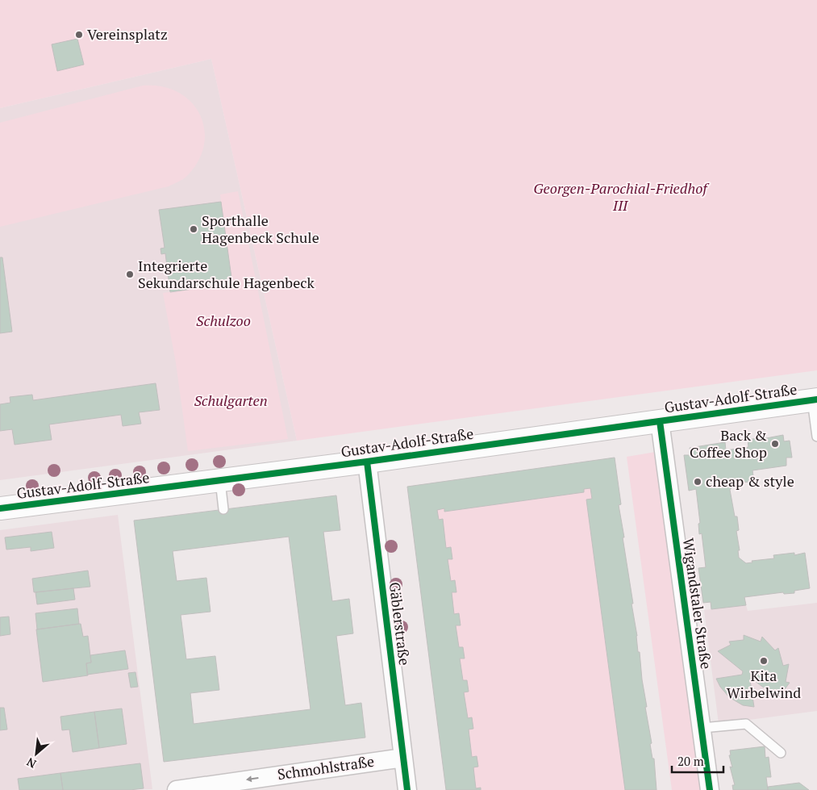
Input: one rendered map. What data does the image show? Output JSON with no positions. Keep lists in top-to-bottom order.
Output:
{
  "streets": {
    "street": [
      "Gustav-Adolf-Straße",
      "Wigandstaler Straße",
      "Gäblerstraße",
      "Schmohlstraße"
    ]
  },
  "crossings": [
    ["Gustav-Adolf-Straße", "Wigandstaler Straße"],
    ["Gustav-Adolf-Straße", "Gäblerstraße"],
    ["Gäblerstraße", "Schmohlstraße"]
  ],
  "one_way": ["Schmohlstraße"],
  "parks": ["Georgen-Parochial-Friedhof III", "Schulzoo", "Schulgarten"],
  "places": [
    "Vereinsplatz",
    "Sporthalle Hagenbeck Schule",
    "Integrierte Sekundarschule Hagenbeck",
    "Back & Coffee Shop",
    "cheap & style",
    "Kita Wirbelwind"
  ],
  "scale_bar": "20 m",
  "north": "bottom left"
}
